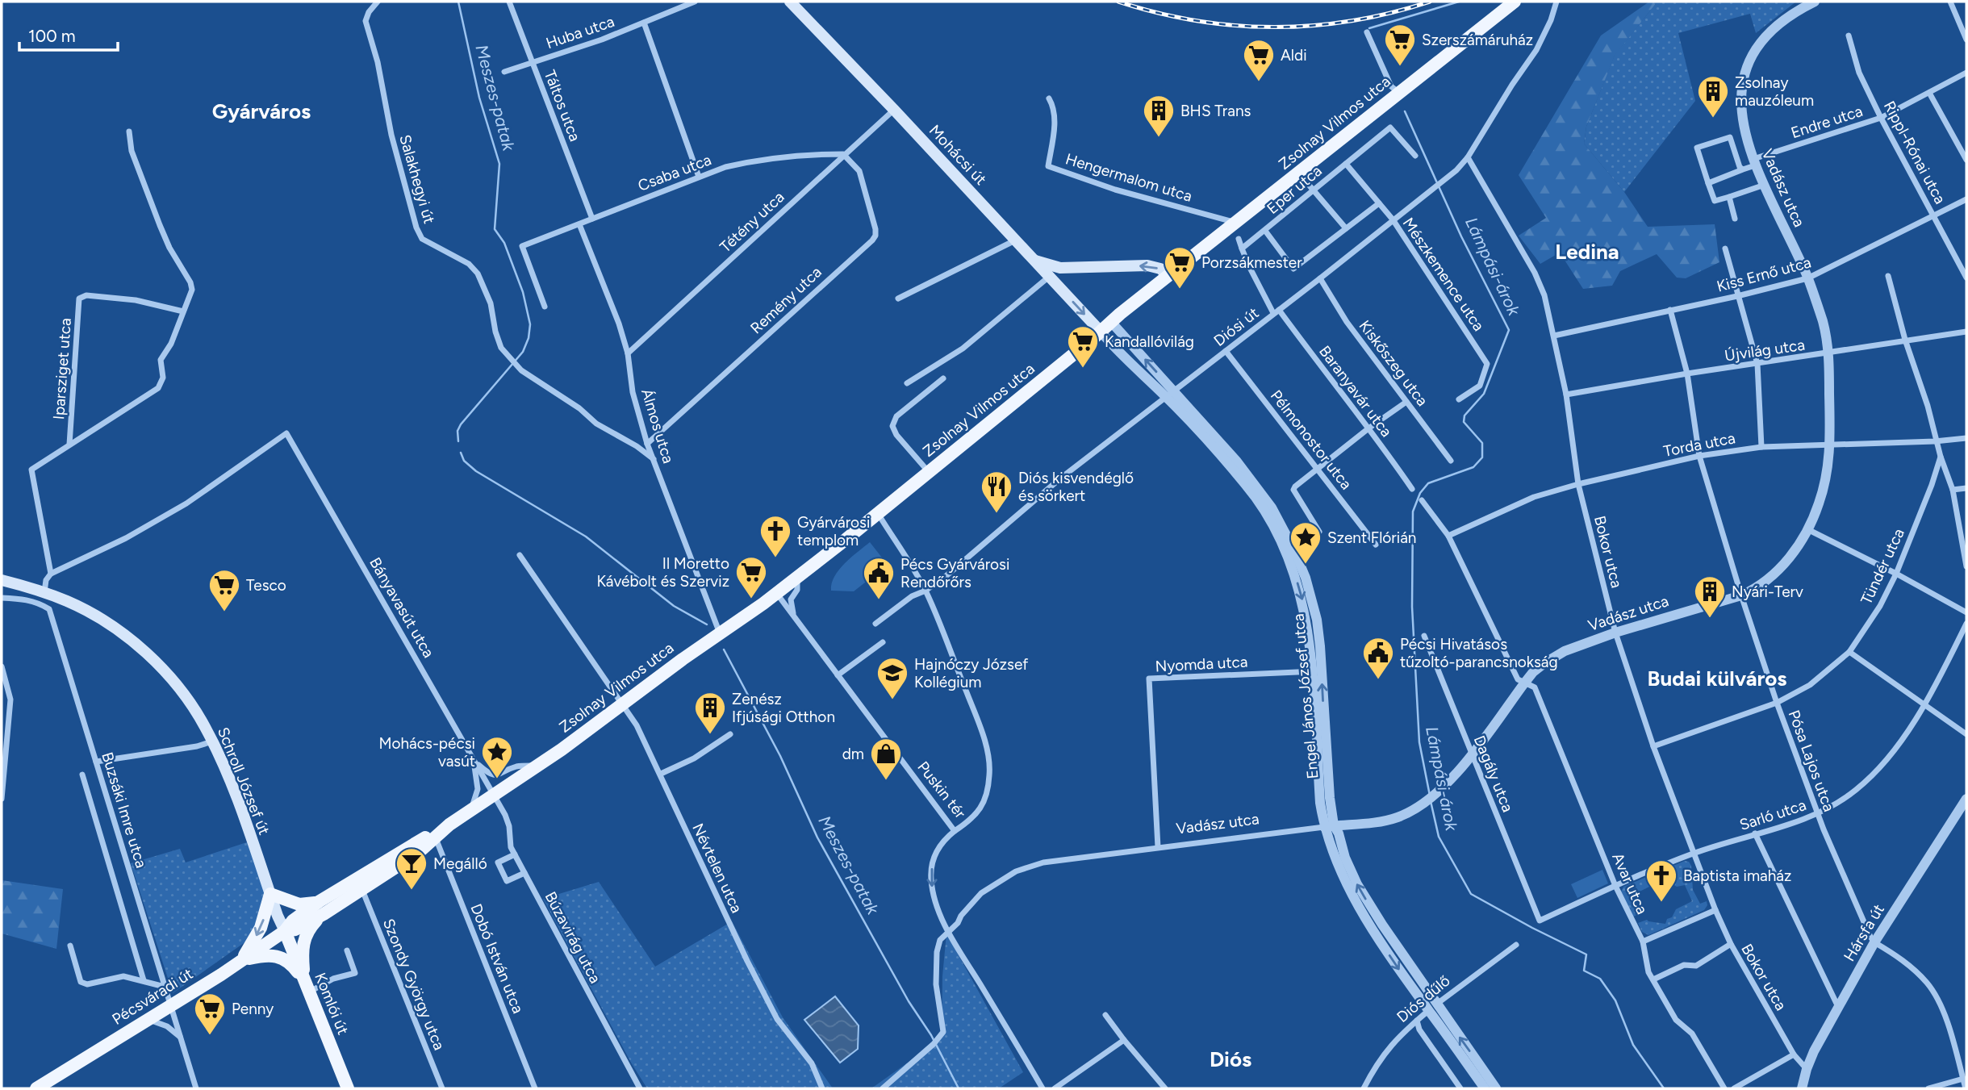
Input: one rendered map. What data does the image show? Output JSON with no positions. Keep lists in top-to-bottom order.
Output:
{
  "streets": {
    "main road": [
      "Zsolnay Vilmos utca",
      "Mohácsi út",
      "Schroll József út",
      "Pécsváradi út",
      "Komlói út"
    ],
    "street": [
      "Huba utca",
      "Táltos utca",
      "Endre utca",
      "Rippl-Rónai utca",
      "Csaba utca",
      "Hengermalom utca",
      "Salakhegyi út",
      "Vadász utca",
      "Eper utca",
      "Tétény utca",
      "Mészkemence utca",
      "Kiss Ernő utca",
      "Remény utca",
      "Diósi út",
      "Újvilág utca",
      "Kiskőszeg utca",
      "Iparsziget utca",
      "Baranyavár utca",
      "Álmos utca",
      "Pélmonostor utca",
      "Torda utca",
      "Bokor utca",
      "Tündér utca",
      "Bányavasút utca",
      "Nyomda utca",
      "Engel János József utca",
      "Pósa Lajos utca",
      "Dagály utca",
      "Puskin tér",
      "Buzsáki Imre utca",
      "Sarló utca",
      "Névtelen utca",
      "Avar utca",
      "Hársfa út",
      "Búzavirág utca",
      "Dobó István utca",
      "Szondy György utca",
      "Diós dűlő"
    ]
  },
  "crossings": [
    ["Huba utca", "Táltos utca"],
    ["Táltos utca", "Csaba utca"],
    ["Endre utca", "Rippl-Rónai utca"],
    ["Endre utca", "Vadász utca"],
    ["Zsolnay Vilmos utca", "Mohácsi út"],
    ["Zsolnay Vilmos utca", "Hengermalom utca"],
    ["Zsolnay Vilmos utca", "Álmos utca"],
    ["Zsolnay Vilmos utca", "Bányavasút utca"],
    ["Zsolnay Vilmos utca", "Engel János József utca"],
    ["Zsolnay Vilmos utca", "Schroll József út"],
    ["Zsolnay Vilmos utca", "Puskin tér"],
    ["Zsolnay Vilmos utca", "Névtelen utca"],
    ["Zsolnay Vilmos utca", "Búzavirág utca"],
    ["Zsolnay Vilmos utca", "Dobó István utca"],
    ["Zsolnay Vilmos utca", "Szondy György utca"],
    ["Zsolnay Vilmos utca", "Pécsváradi út"],
    ["Zsolnay Vilmos utca", "Komlói út"],
    ["Rippl-Rónai utca", "Kiss Ernő utca"],
    ["Mohácsi út", "Tétény utca"],
    ["Mohácsi út", "Engel János József utca"],
    ["Csaba utca", "Tétény utca"],
    ["Csaba utca", "Remény utca"],
    ["Csaba utca", "Álmos utca"],
    ["Salakhegyi út", "Álmos utca"],
    ["Vadász utca", "Kiss Ernő utca"],
    ["Vadász utca", "Újvilág utca"],
    ["Vadász utca", "Torda utca"],
    ["Vadász utca", "Bokor utca"],
    ["Vadász utca", "Nyomda utca"],
    ["Vadász utca", "Engel János József utca"],
    ["Vadász utca", "Pósa Lajos utca"],
    ["Vadász utca", "Dagály utca"],
    ["Vadász utca", "Avar utca"],
    ["Eper utca", "Mészkemence utca"],
    ["Tétény utca", "Remény utca"],
    ["Tétény utca", "Álmos utca"],
    ["Mészkemence utca", "Diósi út"],
    ["Kiss Ernő utca", "Bokor utca"],
    ["Kiss Ernő utca", "Pósa Lajos utca"],
    ["Remény utca", "Álmos utca"],
    ["Diósi út", "Kiskőszeg utca"],
    ["Diósi út", "Baranyavár utca"],
    ["Diósi út", "Pélmonostor utca"],
    ["Diósi út", "Bokor utca"],
    ["Diósi út", "Engel János József utca"],
    ["Diósi út", "Puskin tér"],
    ["Újvilág utca", "Bokor utca"],
    ["Újvilág utca", "Pósa Lajos utca"],
    ["Iparsziget utca", "Bányavasút utca"],
    ["Torda utca", "Bokor utca"],
    ["Torda utca", "Pósa Lajos utca"],
    ["Bokor utca", "Tündér utca"],
    ["Bokor utca", "Sarló utca"],
    ["Bokor utca", "Hársfa út"],
    ["Tündér utca", "Pósa Lajos utca"],
    ["Bányavasút utca", "Búzavirág utca"],
    ["Nyomda utca", "Engel János József utca"],
    ["Engel János József utca", "Diós dűlő"],
    ["Pósa Lajos utca", "Sarló utca"],
    ["Pósa Lajos utca", "Hársfa út"],
    ["Dagály utca", "Sarló utca"],
    ["Schroll József út", "Pécsváradi út"],
    ["Schroll József út", "Komlói út"],
    ["Buzsáki Imre utca", "Pécsváradi út"],
    ["Sarló utca", "Avar utca"],
    ["Pécsváradi út", "Komlói út"]
  ],
  "districts": [
    "Gyárváros",
    "Ledina",
    "Budai külváros",
    "Diós"
  ],
  "water": ["Meszes-patak", "Lámpási-árok"],
  "places": {
    "supermarket": [
      "Szerszámáruház",
      "Aldi",
      "Porzsákmester",
      "Kandallóvilág",
      "Il Moretto Kávébolt és Szerviz",
      "Tesco",
      "Penny"
    ],
    "building": [
      "Zsolnay mauzóleum",
      "BHS Trans",
      "Nyári-Terv",
      "Zenész Ifjúsági Otthon"
    ],
    "restaurant": ["Diós kisvendéglő és sörkert"],
    "church": ["Gyárvárosi templom", "Baptista imaház"],
    "place": ["Szent Flórián", "Mohács-pécsi vasút"],
    "public building": ["Pécs Gyárvárosi Rendőrőrs", "Pécsi Hivatásos tűzoltó-parancsnokság"],
    "school or university": ["Hajnóczy József Kollégium"],
    "shop": ["dm"],
    "bar": ["Megálló"]
  },
  "scale_bar": "100 m"
}
